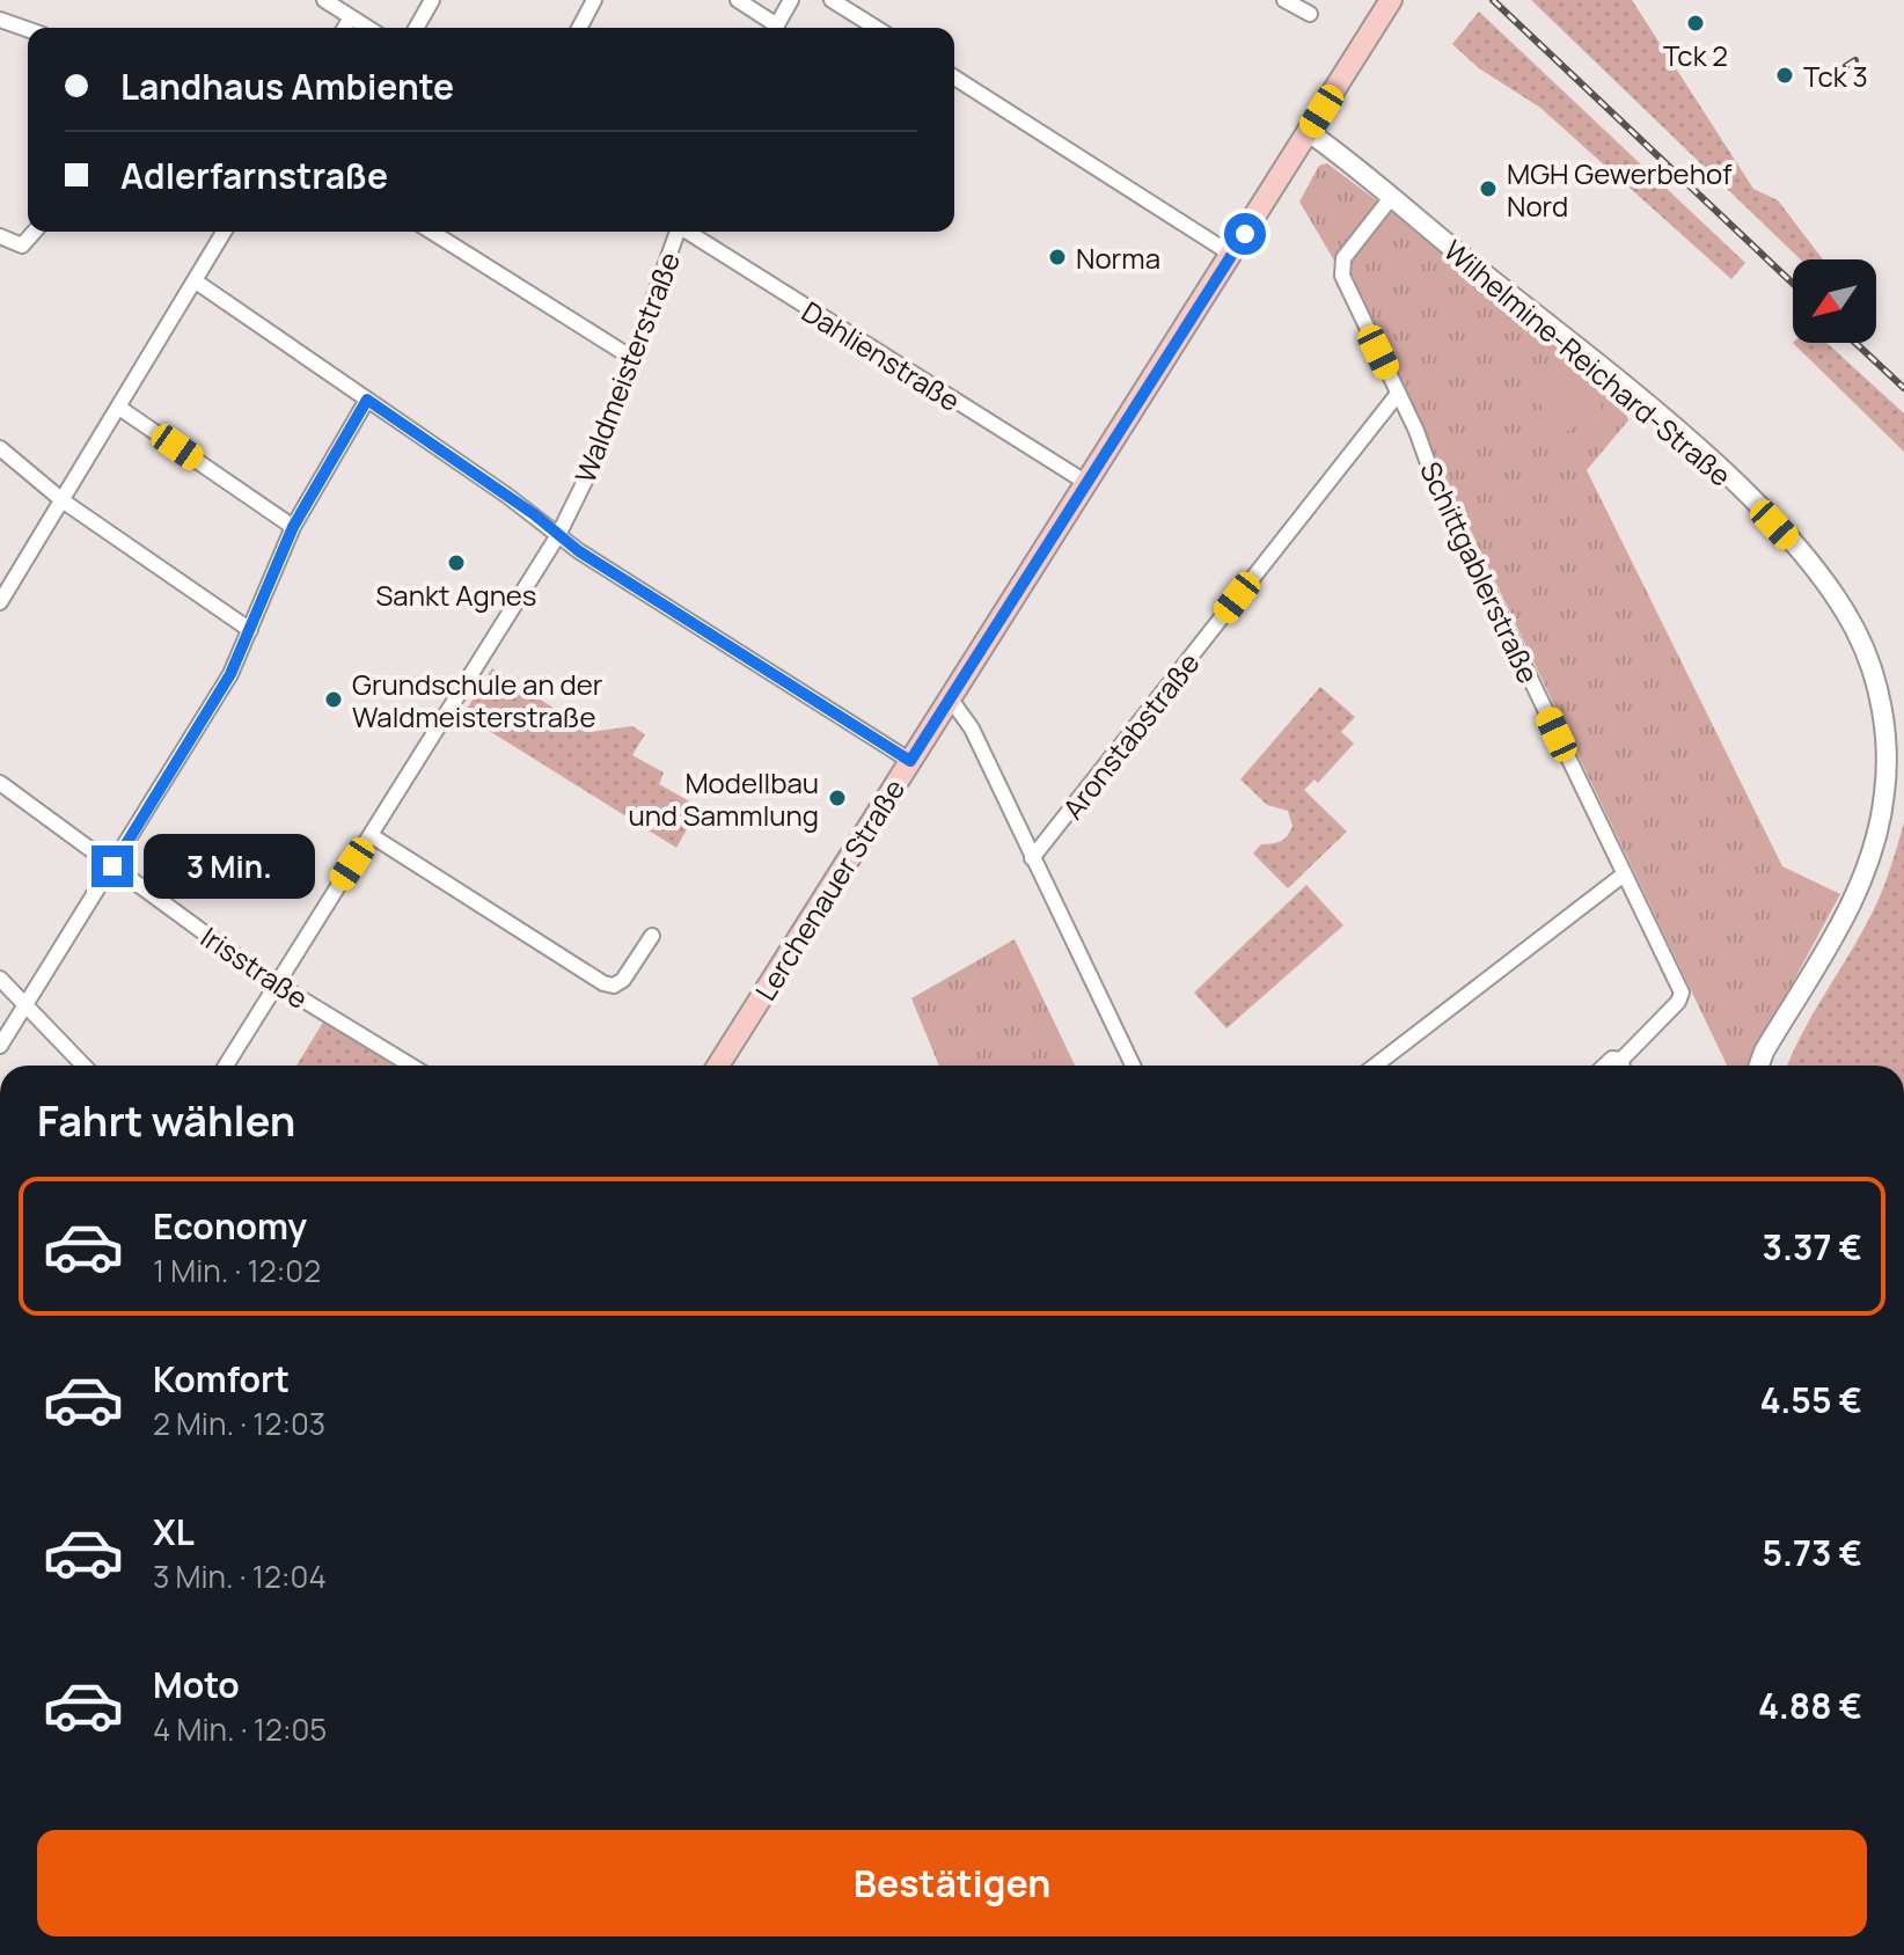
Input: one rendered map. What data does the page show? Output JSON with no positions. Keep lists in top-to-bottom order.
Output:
{
  "streets": {
    "main road": ["Lerchenauer Straße"],
    "street": [
      "Dahlienstraße",
      "Wilhelmine-Reichard-Straße",
      "Waldmeisterstraße",
      "Schittgablerstraße",
      "Aronstabstraße",
      "Irisstraße"
    ]
  },
  "crossings": [
    ["Dahlienstraße", "Lerchenauer Straße"],
    ["Wilhelmine-Reichard-Straße", "Schittgablerstraße"],
    ["Wilhelmine-Reichard-Straße", "Lerchenauer Straße"],
    ["Waldmeisterstraße", "Irisstraße"],
    ["Schittgablerstraße", "Aronstabstraße"]
  ],
  "places": [
    "Tck 2",
    "Tck 3",
    "MGH Gewerbehof Nord",
    "Norma",
    "Sankt Agnes",
    "Grundschule an der Waldmeisterstraße",
    "Modellbau und Sammlung"
  ],
  "north": "bottom left",
  "page": {
    "banner": ["Landhaus Ambiente", "Adlerfarnstraße"],
    "bubble": "3 Min.",
    "heading": "Fahrt wählen",
    "list": [
      {
        "name": "Economy",
        "note": "1 Min. · 12:02",
        "value": "3.37 €"
      },
      {
        "name": "Komfort",
        "note": "2 Min. · 12:03",
        "value": "4.55 €"
      },
      {
        "name": "XL",
        "note": "3 Min. · 12:04",
        "value": "5.73 €"
      },
      {
        "name": "Moto",
        "note": "4 Min. · 12:05",
        "value": "4.88 €"
      }
    ],
    "buttons": "Bestätigen"
  }
}
